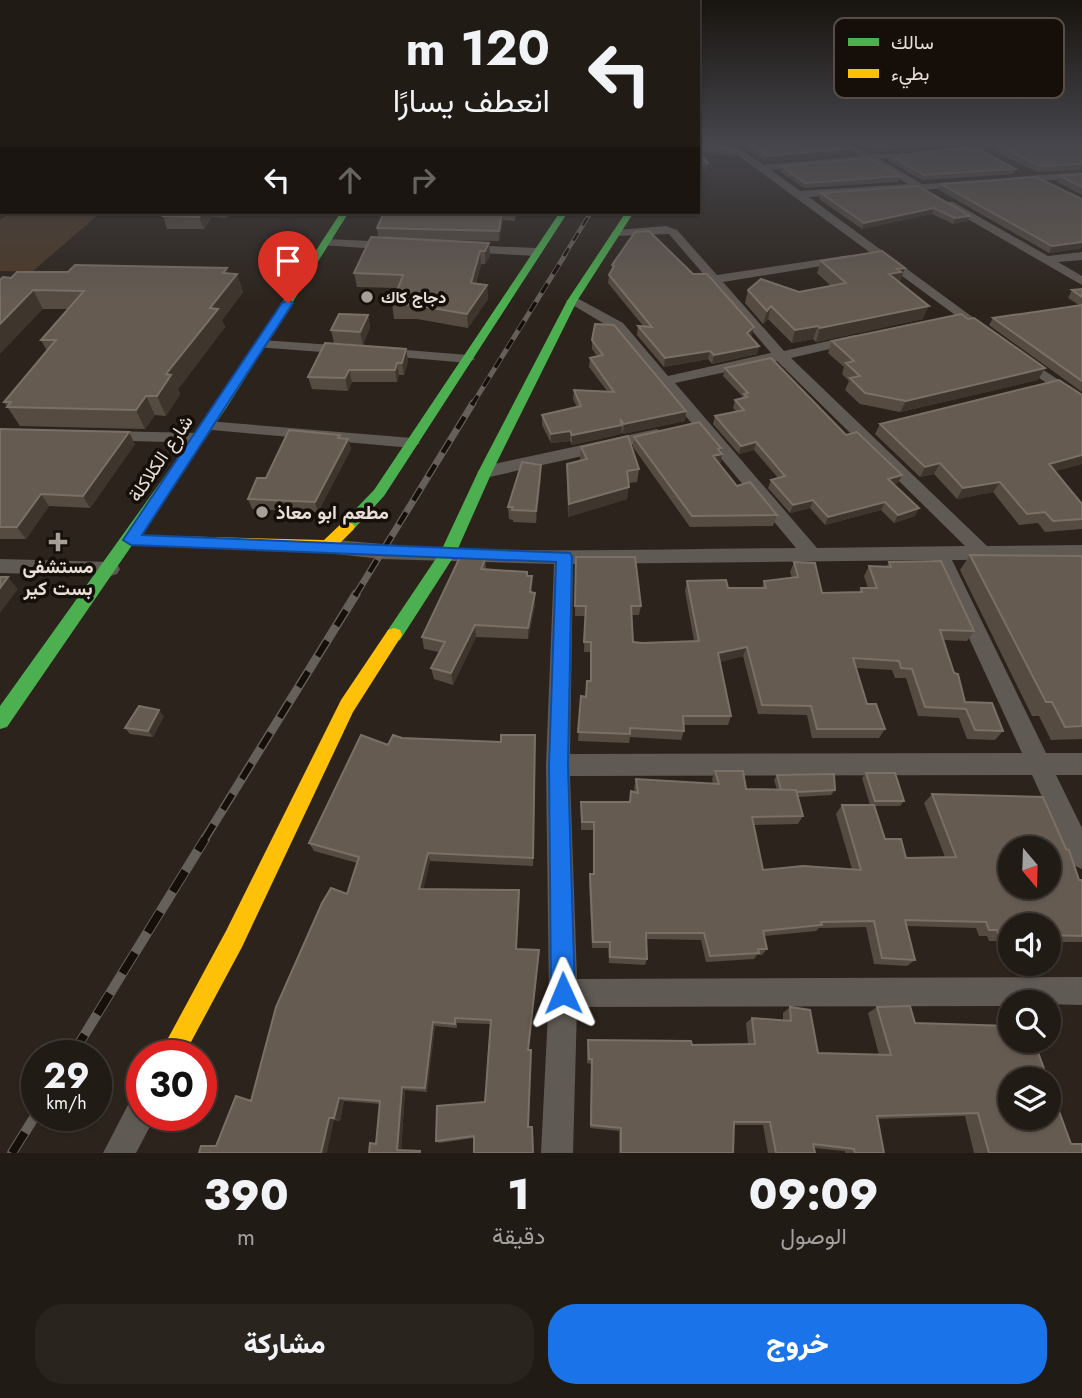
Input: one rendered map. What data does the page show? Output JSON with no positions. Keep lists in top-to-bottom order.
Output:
{
  "streets": {
    "street": ["شارع الكلاكلة"]
  },
  "places": {
    "other": ["دجاج كاك", "مطعم ابو معاذ"],
    "health": ["مستشفى بست كير"]
  },
  "legend": ["سالك", "بطيء"],
  "north": "bottom",
  "page": {
    "turn": ["120 m", "انعطف يسارًا"],
    "speed": "29 km/h",
    "limit": "30",
    "eta": [
      "09:09",
      "الوصول",
      "1",
      "دقيقة",
      "390",
      "m"
    ],
    "buttons": ["خروج", "مشاركة"]
  }
}
